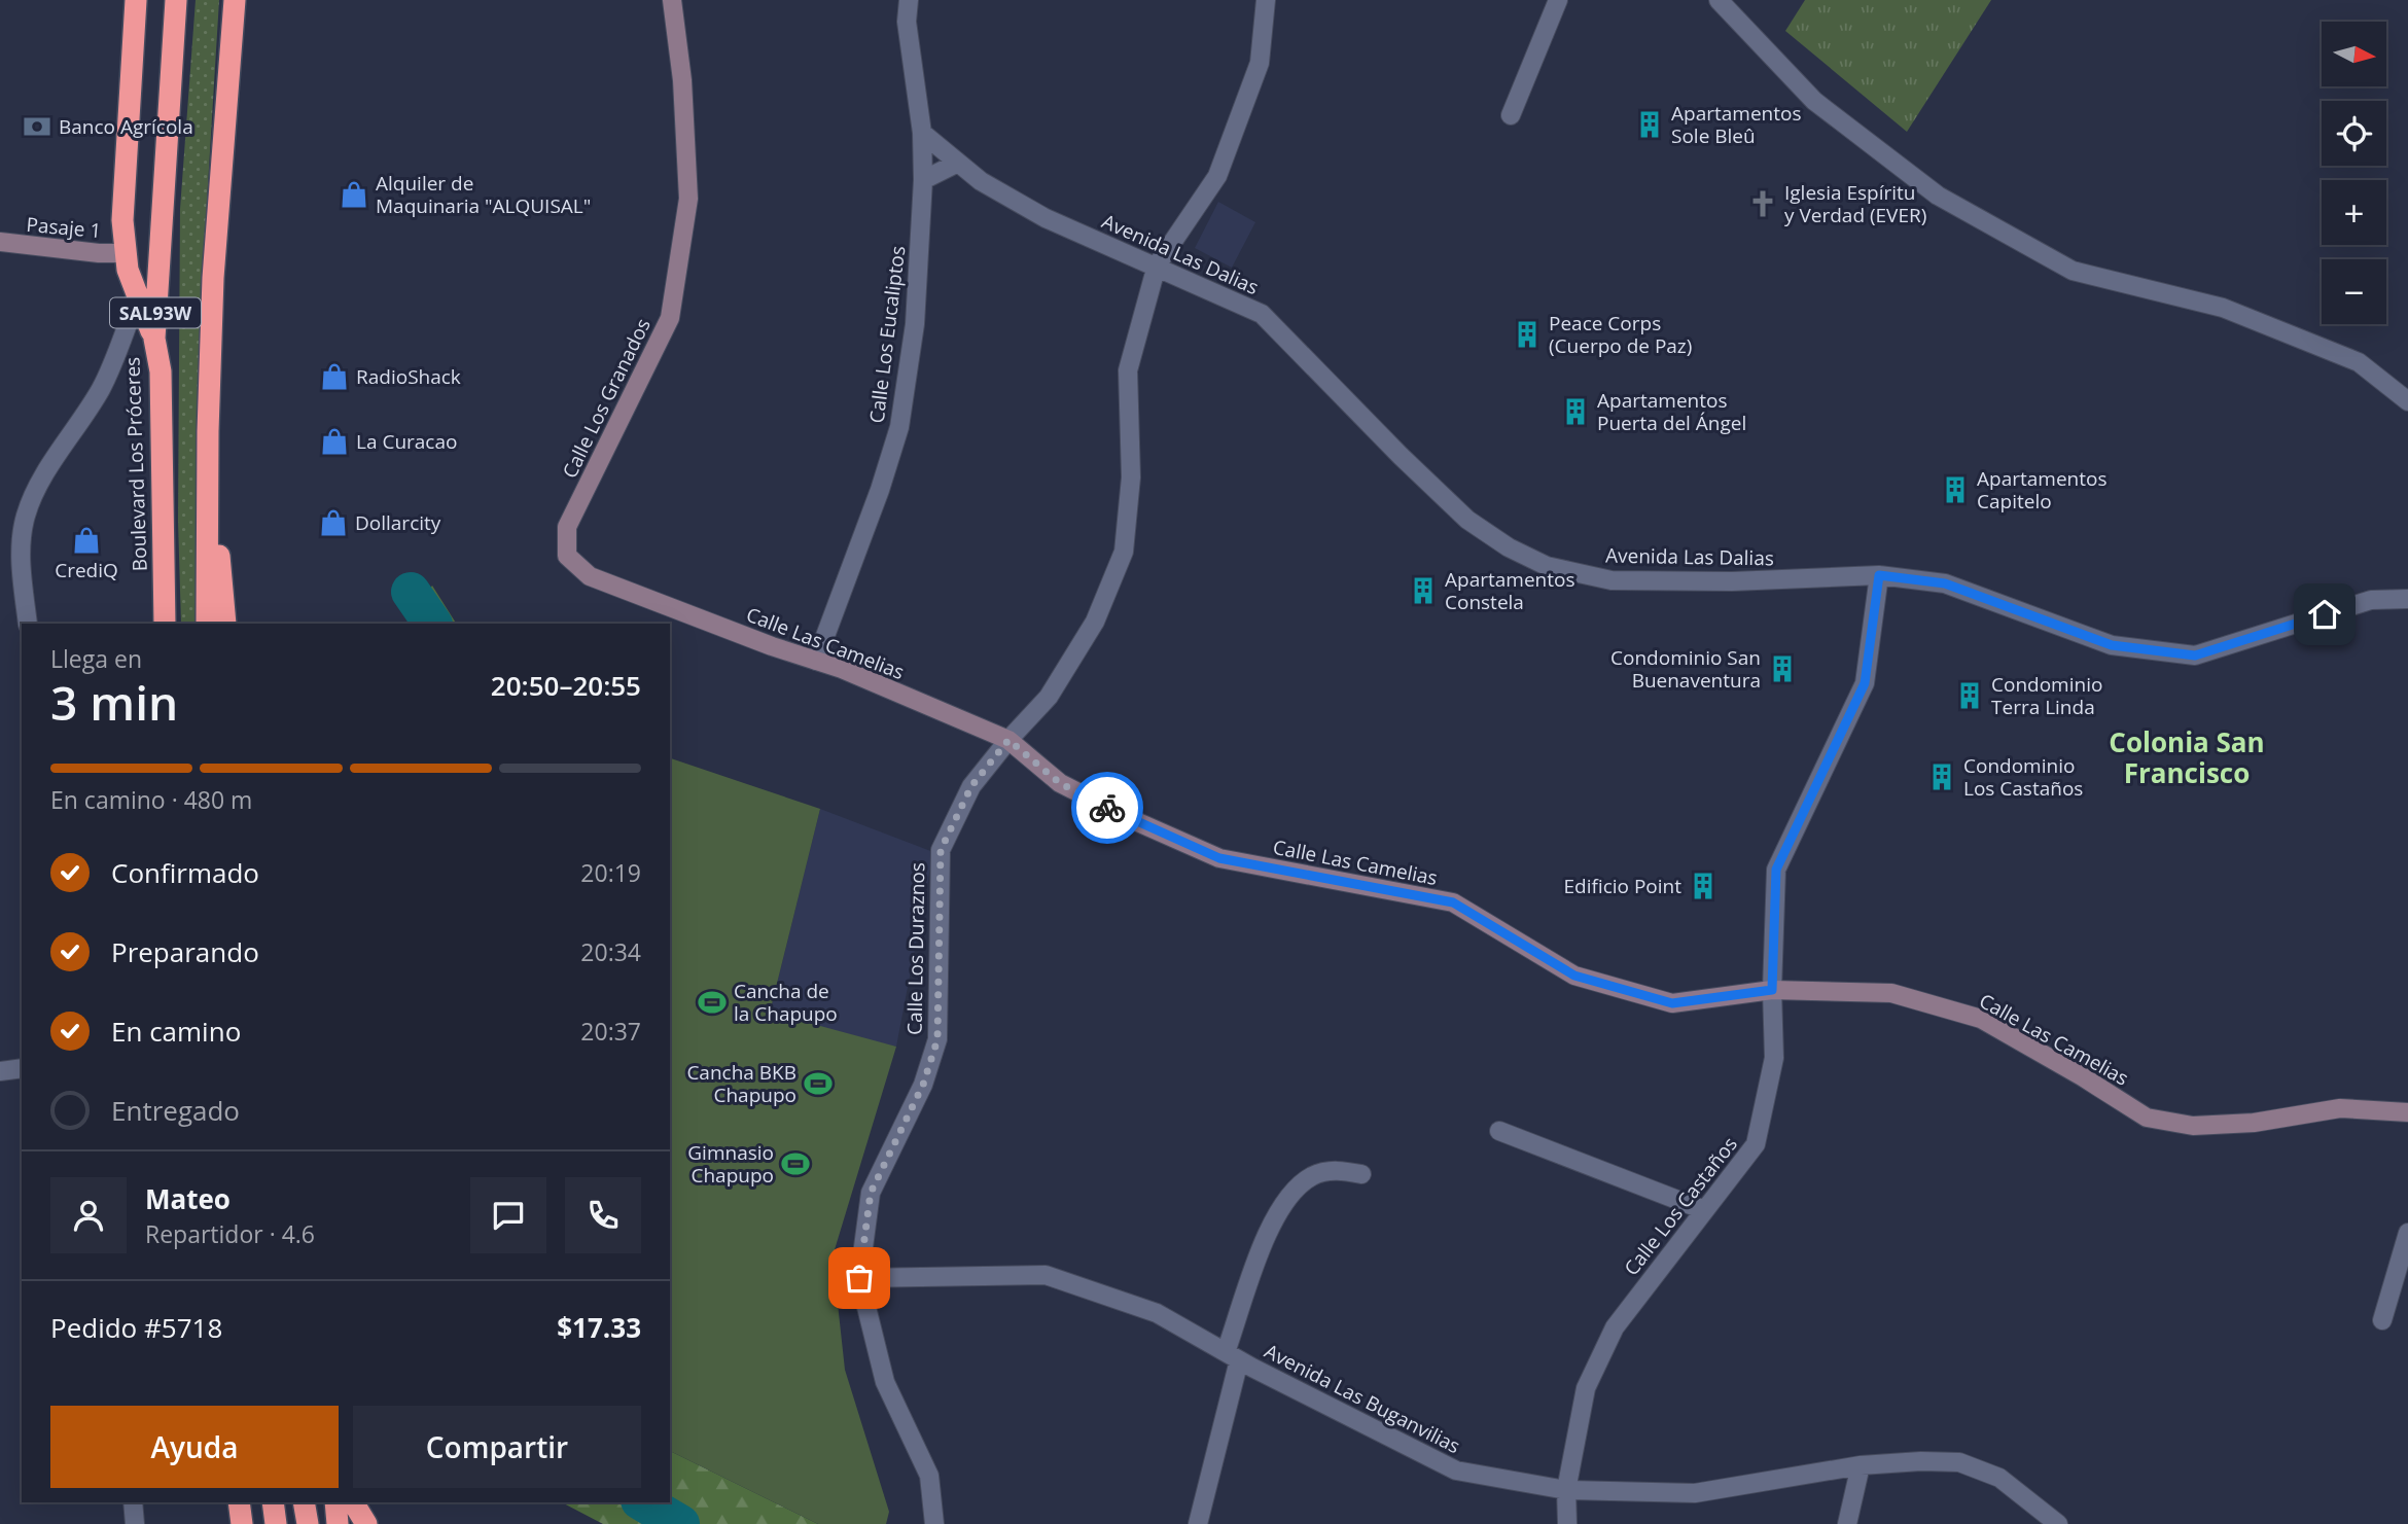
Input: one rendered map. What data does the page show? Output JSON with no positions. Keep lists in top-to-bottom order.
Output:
{
  "streets": {
    "highway": ["SAL93W", "Boulevard Los Próceres"],
    "street": [
      "Pasaje 1",
      "Avenida Las Dalias",
      "Calle Los Eucaliptos",
      "Calle Los Granados",
      "Calle Las Camelias",
      "Calle Los Duraznos",
      "Calle Los Castaños",
      "Avenida Las Buganvilias"
    ]
  },
  "crossings": [
    ["Avenida Las Dalias", "Calle Los Eucaliptos"],
    ["Avenida Las Dalias", "Calle Los Duraznos"],
    ["Avenida Las Dalias", "Calle Los Castaños"],
    ["Calle Los Eucaliptos", "Calle Las Camelias"],
    ["Calle Los Granados", "Calle Las Camelias"],
    ["Calle Las Camelias", "Calle Los Duraznos"],
    ["Calle Las Camelias", "Calle Los Castaños"],
    ["Calle Los Duraznos", "Avenida Las Buganvilias"],
    ["Calle Los Castaños", "Avenida Las Buganvilias"]
  ],
  "districts": ["Colonia San Francisco"],
  "places": {
    "building": [
      "Apartamentos Sole Bleû",
      "Peace Corps (Cuerpo de Paz)",
      "Apartamentos Puerta del Ángel",
      "Apartamentos Capitelo",
      "Apartamentos Constela",
      "Condominio San Buenaventura",
      "Condominio Terra Linda",
      "Condominio Los Castaños",
      "Edificio Point"
    ],
    "bank": ["Banco Agrícola"],
    "shop": [
      "Alquiler de Maquinaria \"ALQUISAL\"",
      "RadioShack",
      "La Curacao",
      "Dollarcity",
      "CrediQ"
    ],
    "church": ["Iglesia Espíritu y Verdad (EVER)"],
    "sports": ["Cancha de la Chapupo", "Cancha BKB Chapupo", "Gimnasio Chapupo"]
  },
  "north": "right",
  "page": {
    "map_buttons": ["+", "−"],
    "heading": ["3 min", "Llega en", "20:50–20:55"],
    "panel": [
      "Mateo",
      "Repartidor · 4.6",
      "Pedido #5718",
      "$17.33"
    ],
    "bar": "En camino · 480 m",
    "list": [
      ["Confirmado", "20:19"],
      ["Preparando", "20:34"],
      ["En camino", "20:37"],
      "Entregado"
    ],
    "buttons": ["Ayuda", "Compartir"]
  }
}
